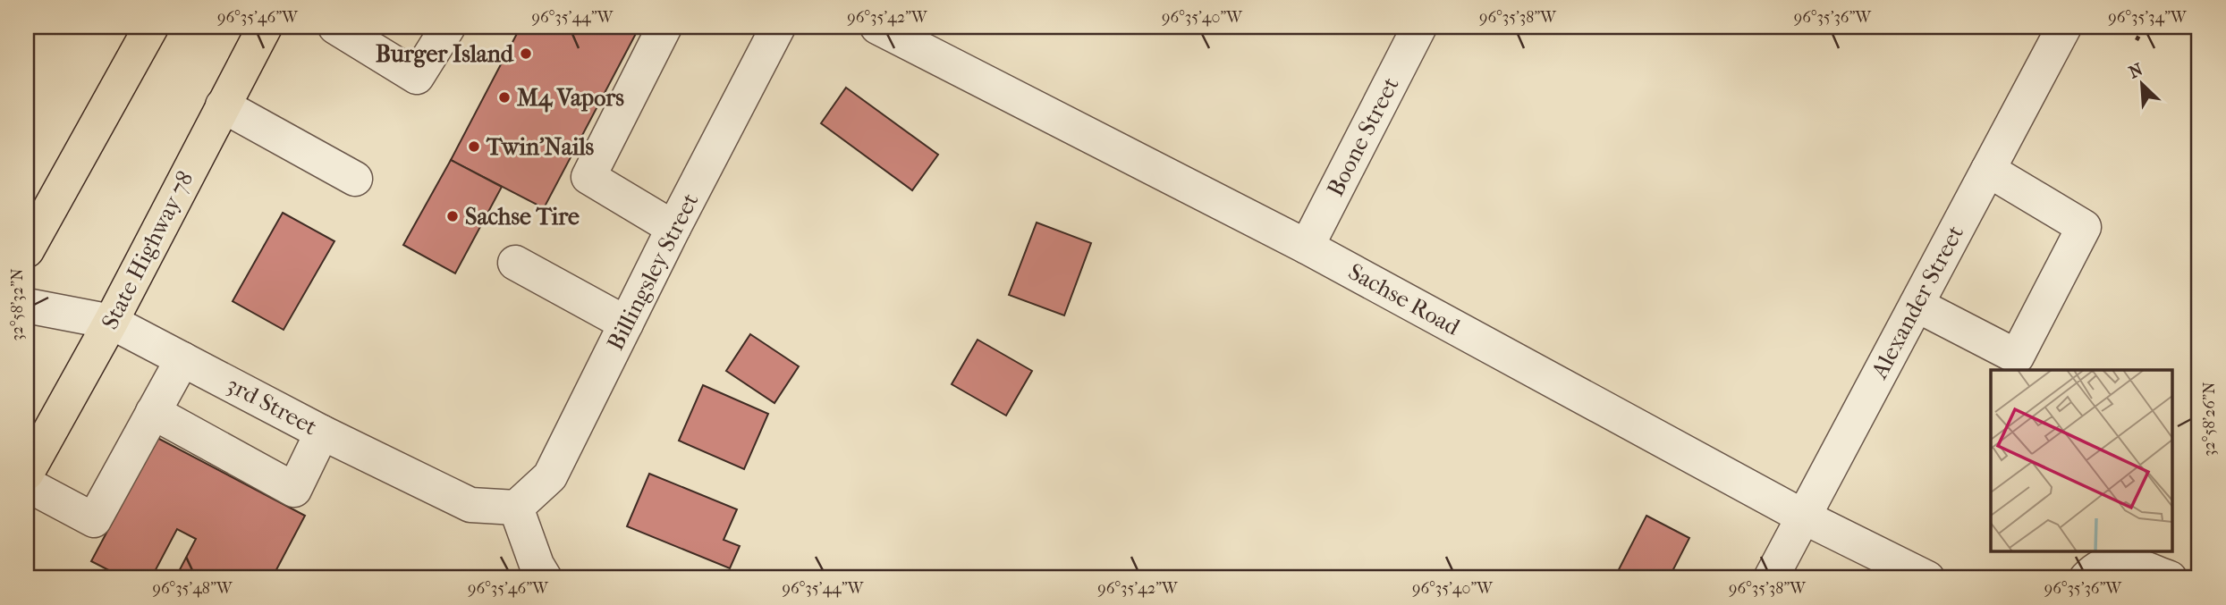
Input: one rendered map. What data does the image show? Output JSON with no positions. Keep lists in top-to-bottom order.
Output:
{
  "streets": {
    "main road": ["State Highway 78"],
    "street": [
      "Boone Street",
      "Billingsley Street",
      "Sachse Road",
      "Alexander Street",
      "3rd Street"
    ]
  },
  "crossings": [
    ["Boone Street", "Sachse Road"],
    ["State Highway 78", "3rd Street"],
    ["Billingsley Street", "3rd Street"],
    ["Sachse Road", "Alexander Street"]
  ],
  "places": [
    "Burger Island",
    "M4 Vapors",
    "Twin'Nails",
    "Sachse Tire"
  ],
  "north": "top left",
  "coordinates": [
    "96°35'46\"W",
    "96°35'44\"W",
    "96°35'42\"W",
    "96°35'40\"W",
    "96°35'38\"W",
    "96°35'36\"W",
    "96°35'34\"W",
    "32°58'32\"N",
    "32°58'26\"N",
    "96°35'48\"W"
  ]
}
